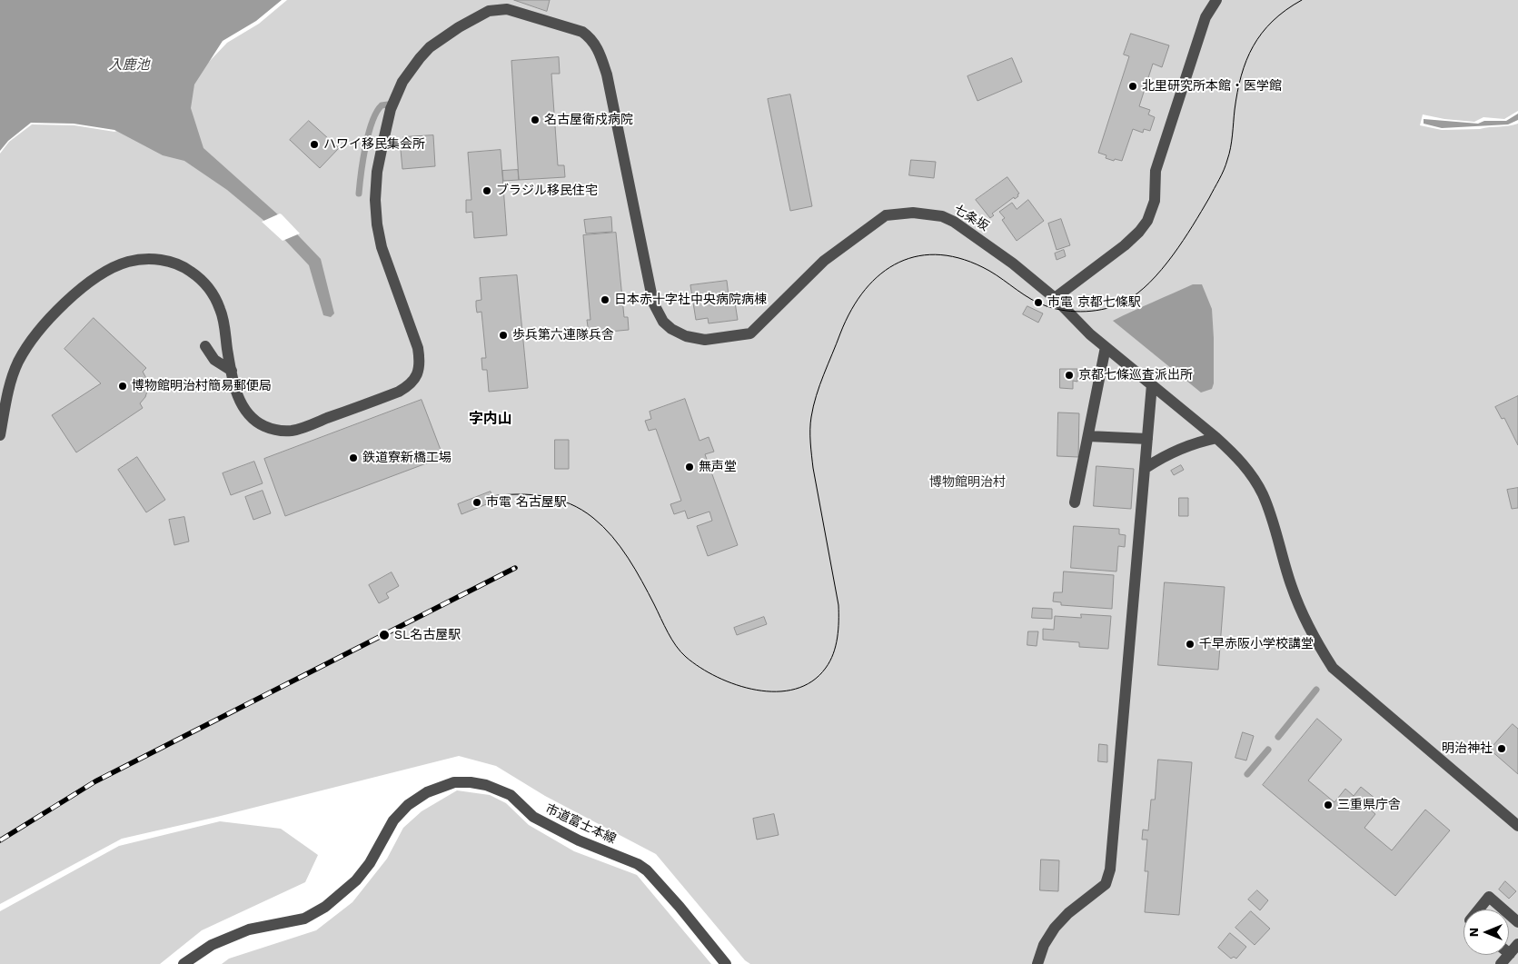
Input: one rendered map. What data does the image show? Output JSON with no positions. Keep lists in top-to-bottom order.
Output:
{
  "streets": {
    "street": ["七条坂", "市道富士本線"]
  },
  "districts": ["字内山"],
  "water": ["入鹿池"],
  "parks": ["博物館明治村"],
  "places": [
    "北里研究所本館・医学館",
    "名古屋衛戍病院",
    "ハワイ移民集会所",
    "ブラジル移民住宅",
    "日本赤十字社中央病院病棟",
    "市電 京都七條駅",
    "歩兵第六連隊兵舎",
    "京都七條巡査派出所",
    "博物館明治村簡易郵便局",
    "鉄道寮新橋工場",
    "無声堂",
    "市電 名古屋駅",
    "SL名古屋駅",
    "千早赤阪小学校講堂",
    "明治神社",
    "三重県庁舎"
  ],
  "north": "left"
}
